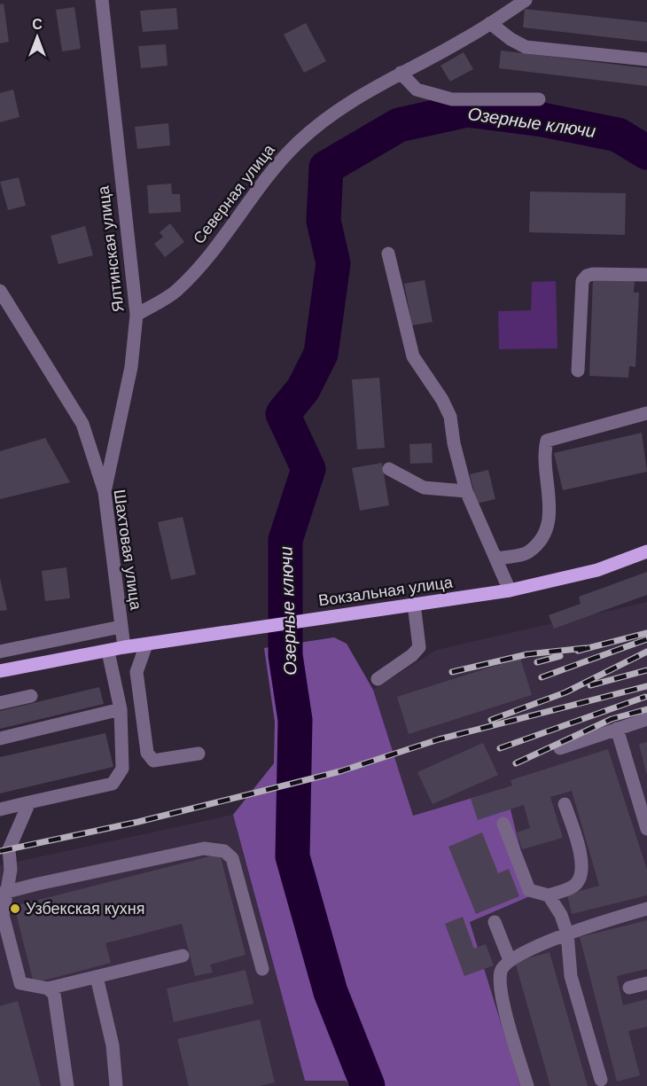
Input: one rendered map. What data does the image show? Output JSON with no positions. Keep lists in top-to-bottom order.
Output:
{
  "streets": {
    "main road": ["Вокзальная улица"],
    "street": ["Северная улица", "Ялтинская улица", "Шахтовая улица"]
  },
  "crossings": [
    ["Северная улица", "Ялтинская улица"],
    ["Ялтинская улица", "Шахтовая улица"],
    ["Шахтовая улица", "Вокзальная улица"]
  ],
  "water": ["Озерные ключи"],
  "places": ["Узбекская кухня"],
  "north": "top"
}
